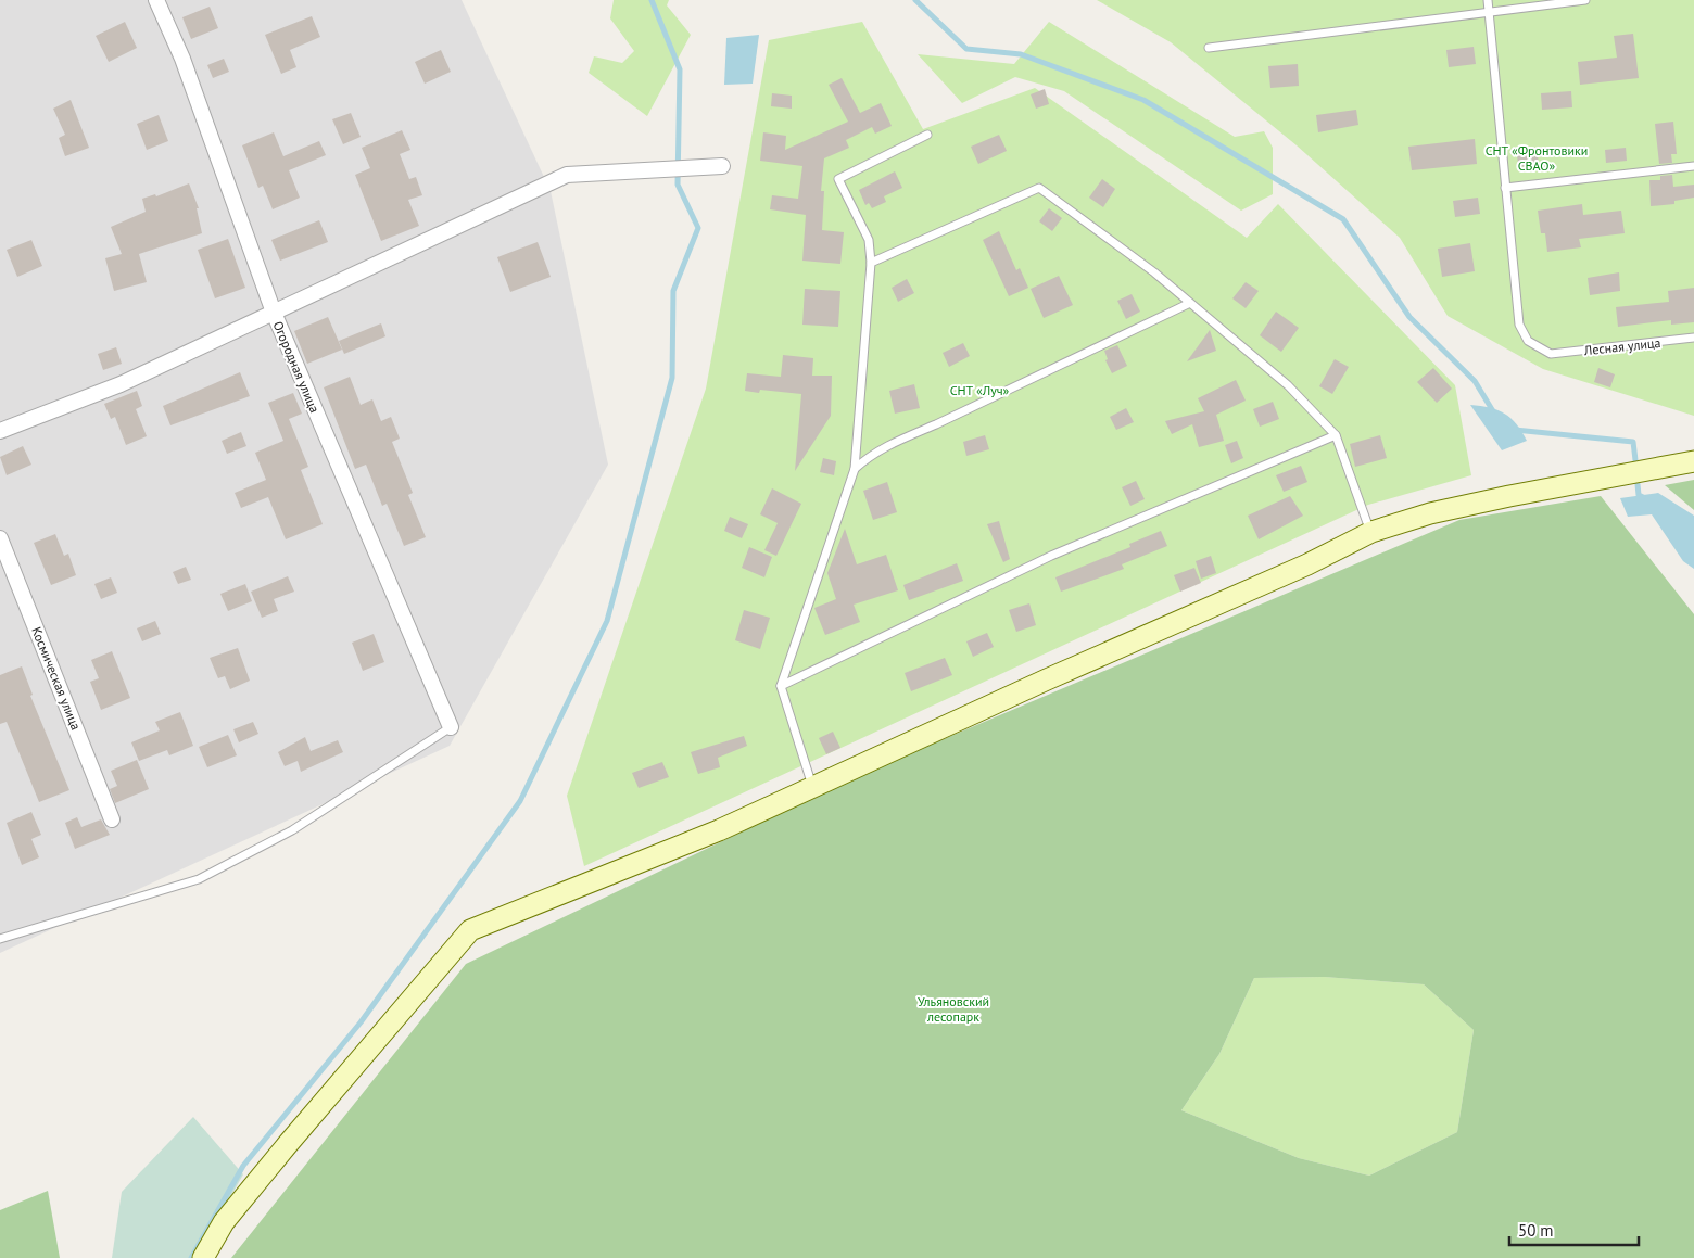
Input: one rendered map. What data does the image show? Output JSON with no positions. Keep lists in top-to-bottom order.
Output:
{
  "streets": {
    "street": ["Огородная улица", "Космическая улица"],
    "lane": ["Лесная улица"]
  },
  "parks": ["СНТ «Фронтовики СВАО»", "СНТ «Луч»", "Ульяновский лесопарк"],
  "scale_bar": "50 m"
}
